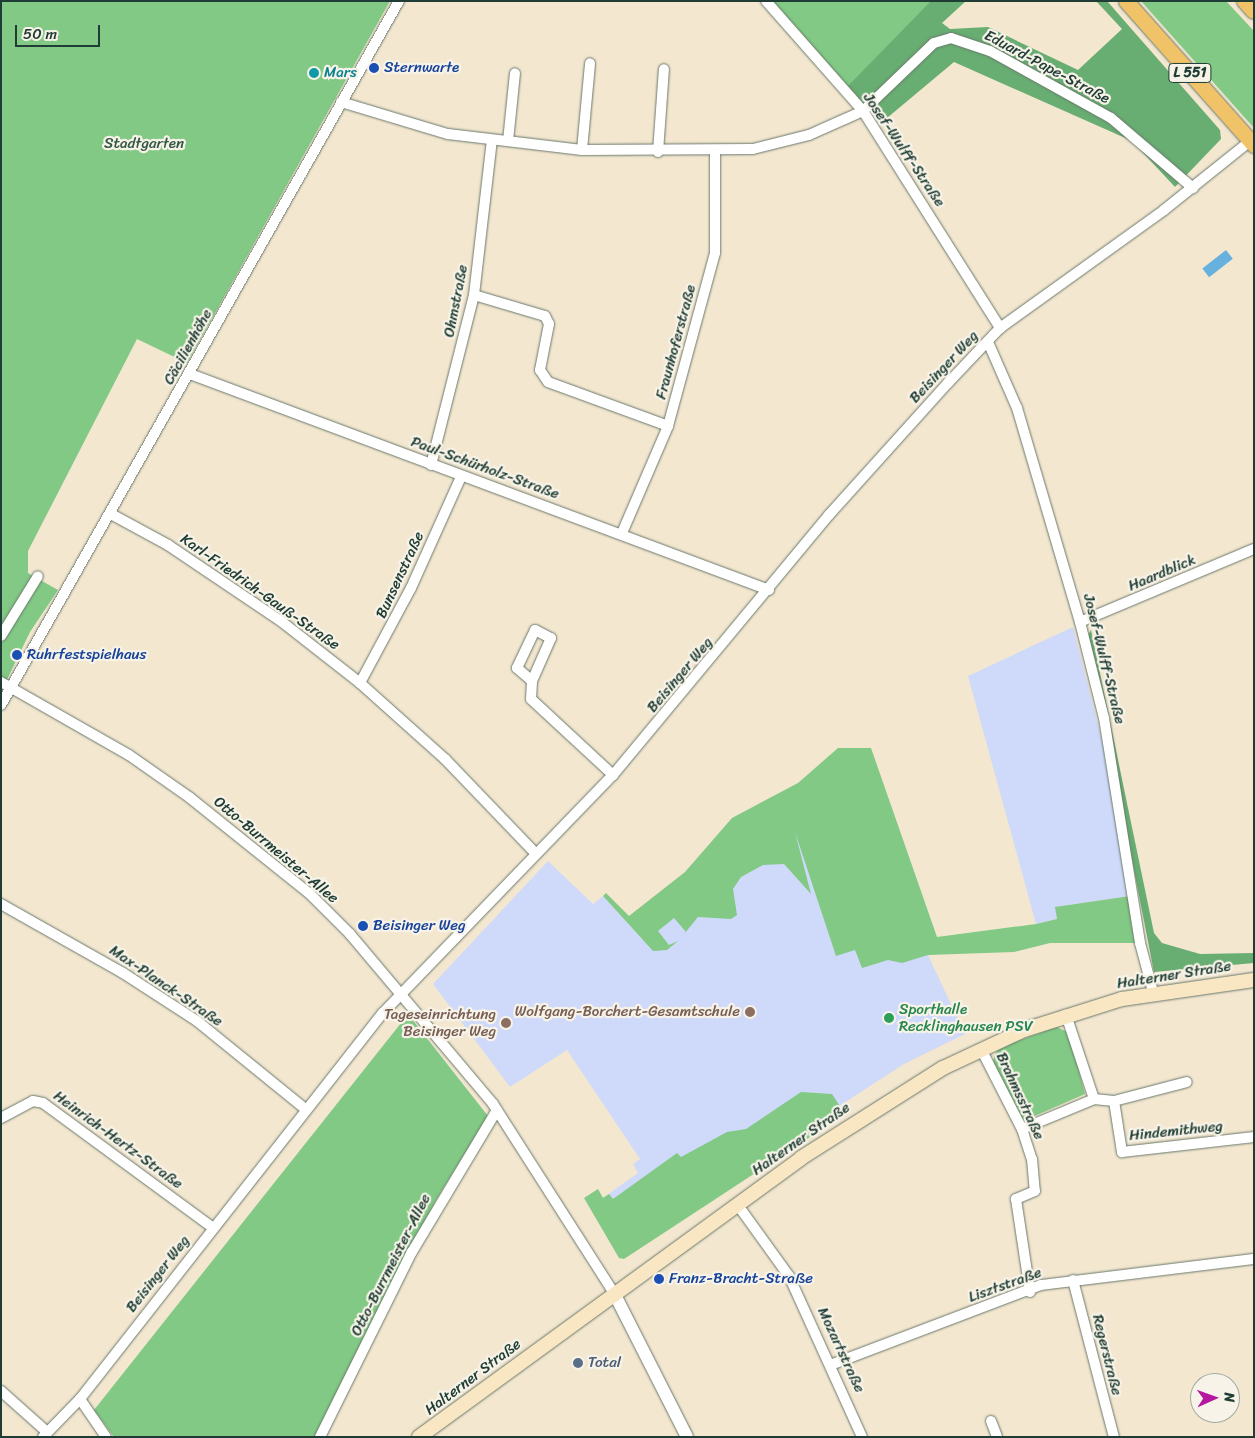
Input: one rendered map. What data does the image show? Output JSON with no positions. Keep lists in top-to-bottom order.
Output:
{
  "streets": {
    "main road": ["L 551", "Halterner Straße"],
    "street": [
      "Eduard-Pape-Straße",
      "Josef-Wulff-Straße",
      "Ohmstraße",
      "Fraunhoferstraße",
      "Cäcilienhöhe",
      "Beisinger Weg",
      "Paul-Schürholz-Straße",
      "Haardblick",
      "Bunsenstraße",
      "Karl-Friedrich-Gauß-Straße",
      "Otto-Burrmeister-Allee",
      "Max-Planck-Straße",
      "Brahmsstraße",
      "Hindemithweg",
      "Heinrich-Hertz-Straße",
      "Lisztstraße",
      "Mozartstraße",
      "Regerstraße"
    ]
  },
  "crossings": [
    ["Eduard-Pape-Straße", "Josef-Wulff-Straße"],
    ["Eduard-Pape-Straße", "Ohmstraße"],
    ["Eduard-Pape-Straße", "Fraunhoferstraße"],
    ["Eduard-Pape-Straße", "Cäcilienhöhe"],
    ["Eduard-Pape-Straße", "Beisinger Weg"],
    ["L 551", "Beisinger Weg"],
    ["Josef-Wulff-Straße", "Beisinger Weg"],
    ["Josef-Wulff-Straße", "Haardblick"],
    ["Josef-Wulff-Straße", "Halterner Straße"],
    ["Ohmstraße", "Paul-Schürholz-Straße"],
    ["Fraunhoferstraße", "Paul-Schürholz-Straße"],
    ["Cäcilienhöhe", "Paul-Schürholz-Straße"],
    ["Cäcilienhöhe", "Karl-Friedrich-Gauß-Straße"],
    ["Cäcilienhöhe", "Otto-Burrmeister-Allee"],
    ["Beisinger Weg", "Paul-Schürholz-Straße"],
    ["Beisinger Weg", "Karl-Friedrich-Gauß-Straße"],
    ["Beisinger Weg", "Otto-Burrmeister-Allee"],
    ["Beisinger Weg", "Max-Planck-Straße"],
    ["Beisinger Weg", "Heinrich-Hertz-Straße"],
    ["Paul-Schürholz-Straße", "Bunsenstraße"],
    ["Bunsenstraße", "Karl-Friedrich-Gauß-Straße"],
    ["Otto-Burrmeister-Allee", "Halterner Straße"],
    ["Halterner Straße", "Brahmsstraße"],
    ["Halterner Straße", "Mozartstraße"],
    ["Brahmsstraße", "Lisztstraße"],
    ["Lisztstraße", "Mozartstraße"],
    ["Lisztstraße", "Regerstraße"]
  ],
  "parks": ["Stadtgarten"],
  "places": [
    "Sternwarte",
    "Mars",
    "Ruhrfestspielhaus",
    "Beisinger Weg",
    "Wolfgang-Borchert-Gesamtschule",
    "Sporthalle Recklinghausen PSV",
    "Tageseinrichtung Beisinger Weg",
    "Franz-Bracht-Straße",
    "Total"
  ],
  "scale_bar": "50 m",
  "north": "right"
}
